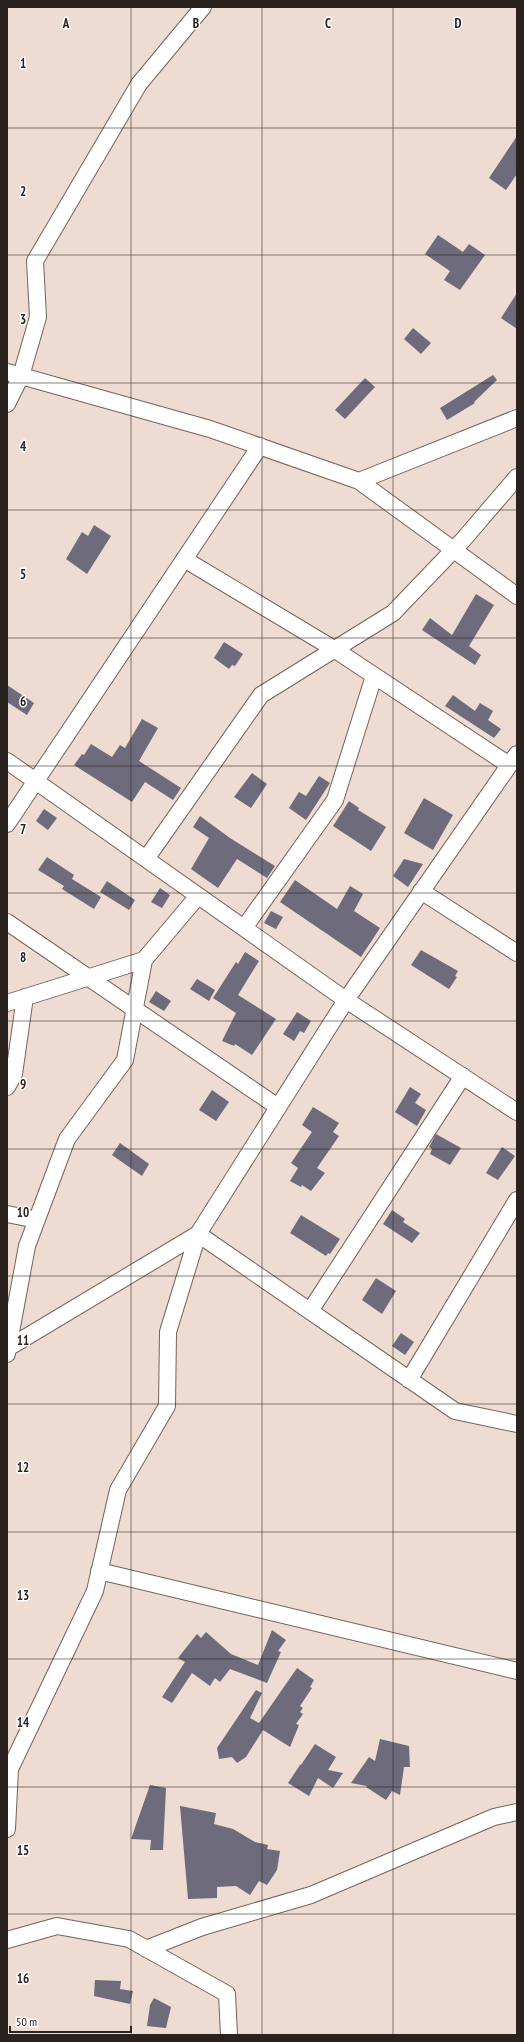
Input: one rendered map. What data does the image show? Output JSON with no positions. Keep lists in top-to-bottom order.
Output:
{
  "scale_bar": "50 m",
  "grid": {
    "columns": [
      "A",
      "B",
      "C",
      "D"
    ],
    "rows": [
      "1",
      "2",
      "3",
      "4",
      "5",
      "6",
      "7",
      "8",
      "9",
      "10",
      "11",
      "12",
      "13",
      "14",
      "15",
      "16"
    ]
  }
}
